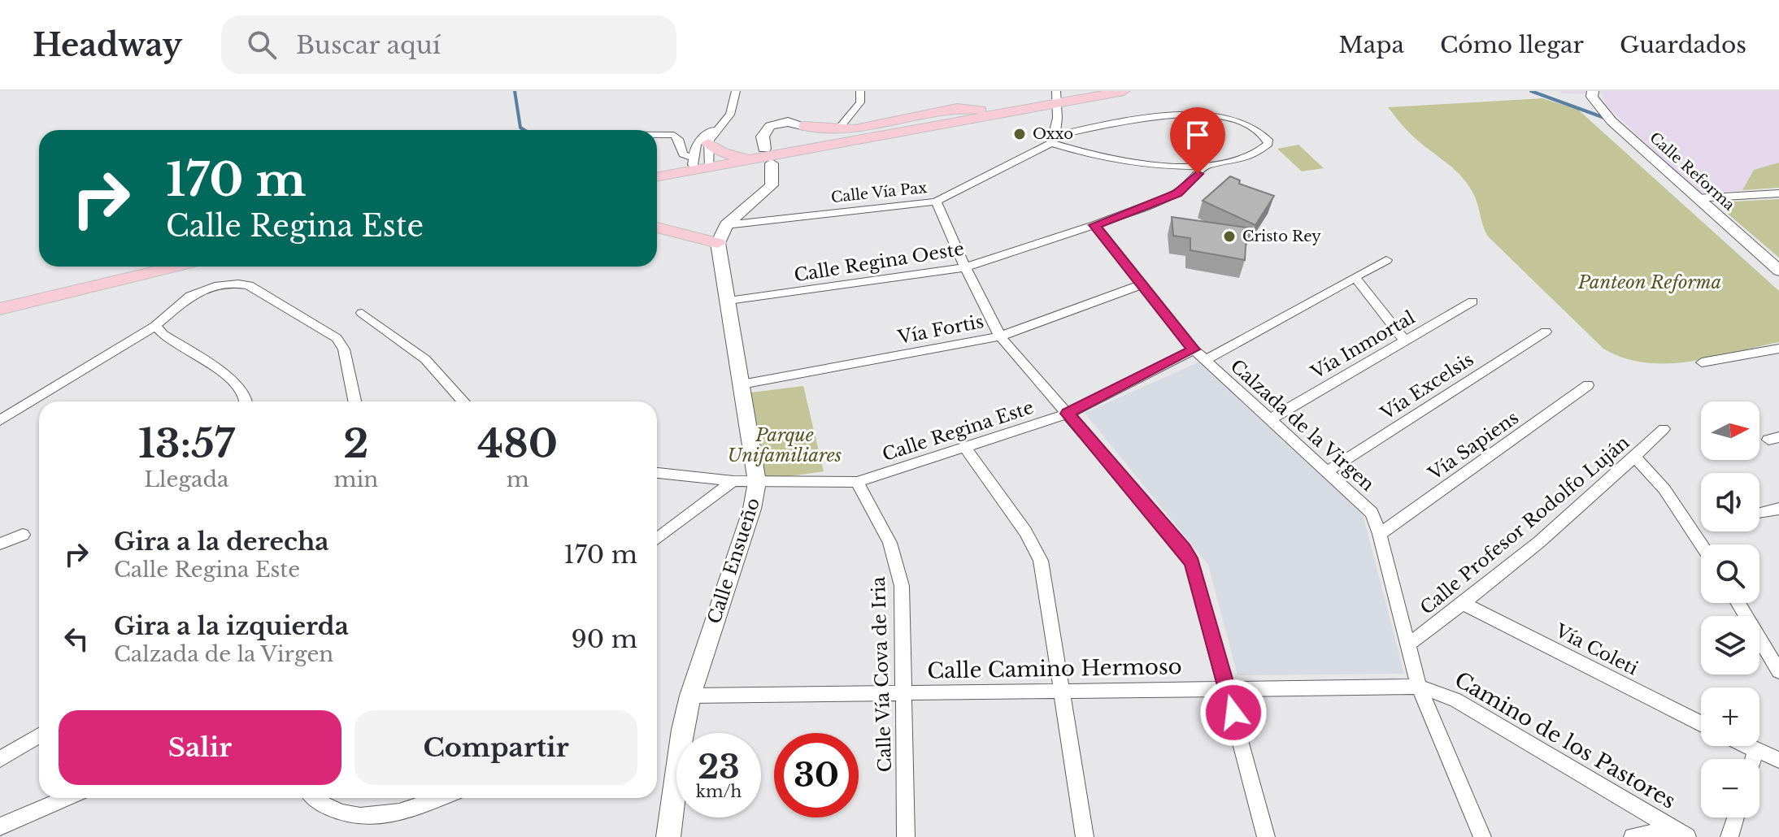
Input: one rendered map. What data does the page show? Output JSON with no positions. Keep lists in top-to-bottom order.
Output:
{
  "streets": {
    "street": [
      "Calle Reforma",
      "Calle Vía Pax",
      "Calle Regina Oeste",
      "Vía Fortis",
      "Vía Inmortal",
      "Vía Excelsis",
      "Calzada de la Virgen",
      "Calle Regina Este",
      "Vía Sapiens",
      "Calle Profesor Rodolfo Luján",
      "Calle Ensueño",
      "Vía Coleti",
      "Calle Camino Hermoso",
      "Calle Vía Cova de Iria",
      "Camino de los Pastores"
    ]
  },
  "crossings": [
    ["Calle Vía Pax", "Calle Regina Oeste"],
    ["Calle Regina Oeste", "Calzada de la Virgen"],
    ["Calle Regina Oeste", "Calle Ensueño"],
    ["Vía Fortis", "Calzada de la Virgen"],
    ["Vía Fortis", "Calle Ensueño"],
    ["Vía Inmortal", "Calzada de la Virgen"],
    ["Vía Excelsis", "Calzada de la Virgen"],
    ["Calzada de la Virgen", "Calle Regina Este"],
    ["Calzada de la Virgen", "Vía Sapiens"],
    ["Calzada de la Virgen", "Calle Profesor Rodolfo Luján"],
    ["Calzada de la Virgen", "Calle Camino Hermoso"],
    ["Calzada de la Virgen", "Camino de los Pastores"],
    ["Calle Regina Este", "Calle Ensueño"],
    ["Calle Regina Este", "Calle Vía Cova de Iria"],
    ["Calle Profesor Rodolfo Luján", "Vía Coleti"],
    ["Calle Ensueño", "Calle Camino Hermoso"],
    ["Calle Camino Hermoso", "Calle Vía Cova de Iria"],
    ["Calle Camino Hermoso", "Camino de los Pastores"]
  ],
  "parks": ["Panteon Reforma", "Parque Unifamiliares"],
  "places": ["Oxxo", "Cristo Rey"],
  "north": "right",
  "page": {
    "header": "Headway",
    "search": "Buscar aquí",
    "nav": ["Mapa", "Cómo llegar", "Guardados"],
    "turn": ["170 m", "Calle Regina Este"],
    "map_buttons": ["+", "−"],
    "eta": [
      "13:57",
      "Llegada",
      "2",
      "min",
      "480",
      "m"
    ],
    "list": [
      {
        "name": "Gira a la derecha",
        "note": "Calle Regina Este",
        "value": "170 m"
      },
      {
        "name": "Gira a la izquierda",
        "note": "Calzada de la Virgen",
        "value": "90 m"
      }
    ],
    "buttons": ["Salir", "Compartir"],
    "speed": "23 km/h",
    "limit": "30"
  }
}
